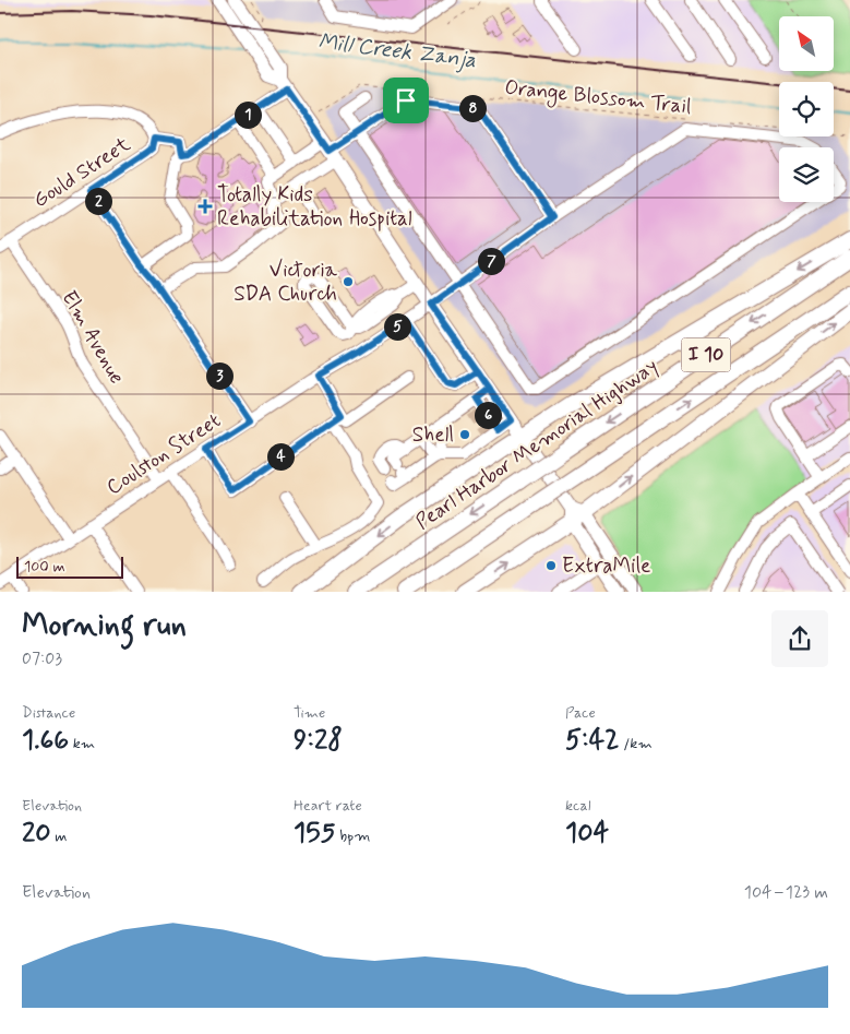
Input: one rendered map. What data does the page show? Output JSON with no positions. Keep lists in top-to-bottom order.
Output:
{
  "streets": {
    "highway": ["I 10", "Pearl Harbor Memorial Highway"],
    "street": ["Gould Street", "Elm Avenue", "Coulston Street"],
    "path": ["Orange Blossom Trail"]
  },
  "crossings": [
    ["Gould Street", "Elm Avenue"],
    ["Elm Avenue", "Coulston Street"]
  ],
  "water": ["Mill Creek Zanja"],
  "places": {
    "health": ["Totally Kids Rehabilitation Hospital"],
    "other": ["Victoria SDA Church", "Shell", "ExtraMile"]
  },
  "scale_bar": "100 m",
  "north": "top left",
  "page": {
    "pins": [
      "8",
      "1",
      "2",
      "7",
      "5",
      "3",
      "6",
      "4"
    ],
    "scale": "100 m",
    "heading": ["Morning run", "07:03"],
    "stats": [
      ["Distance", "1.66 km"],
      ["Time", "9:28"],
      ["Pace", "5:42 /km"],
      ["Elevation", "20 m"],
      ["Heart rate", "155 bpm"],
      ["kcal", "104"]
    ],
    "chart": ["Elevation", "104–123 m"]
  }
}
